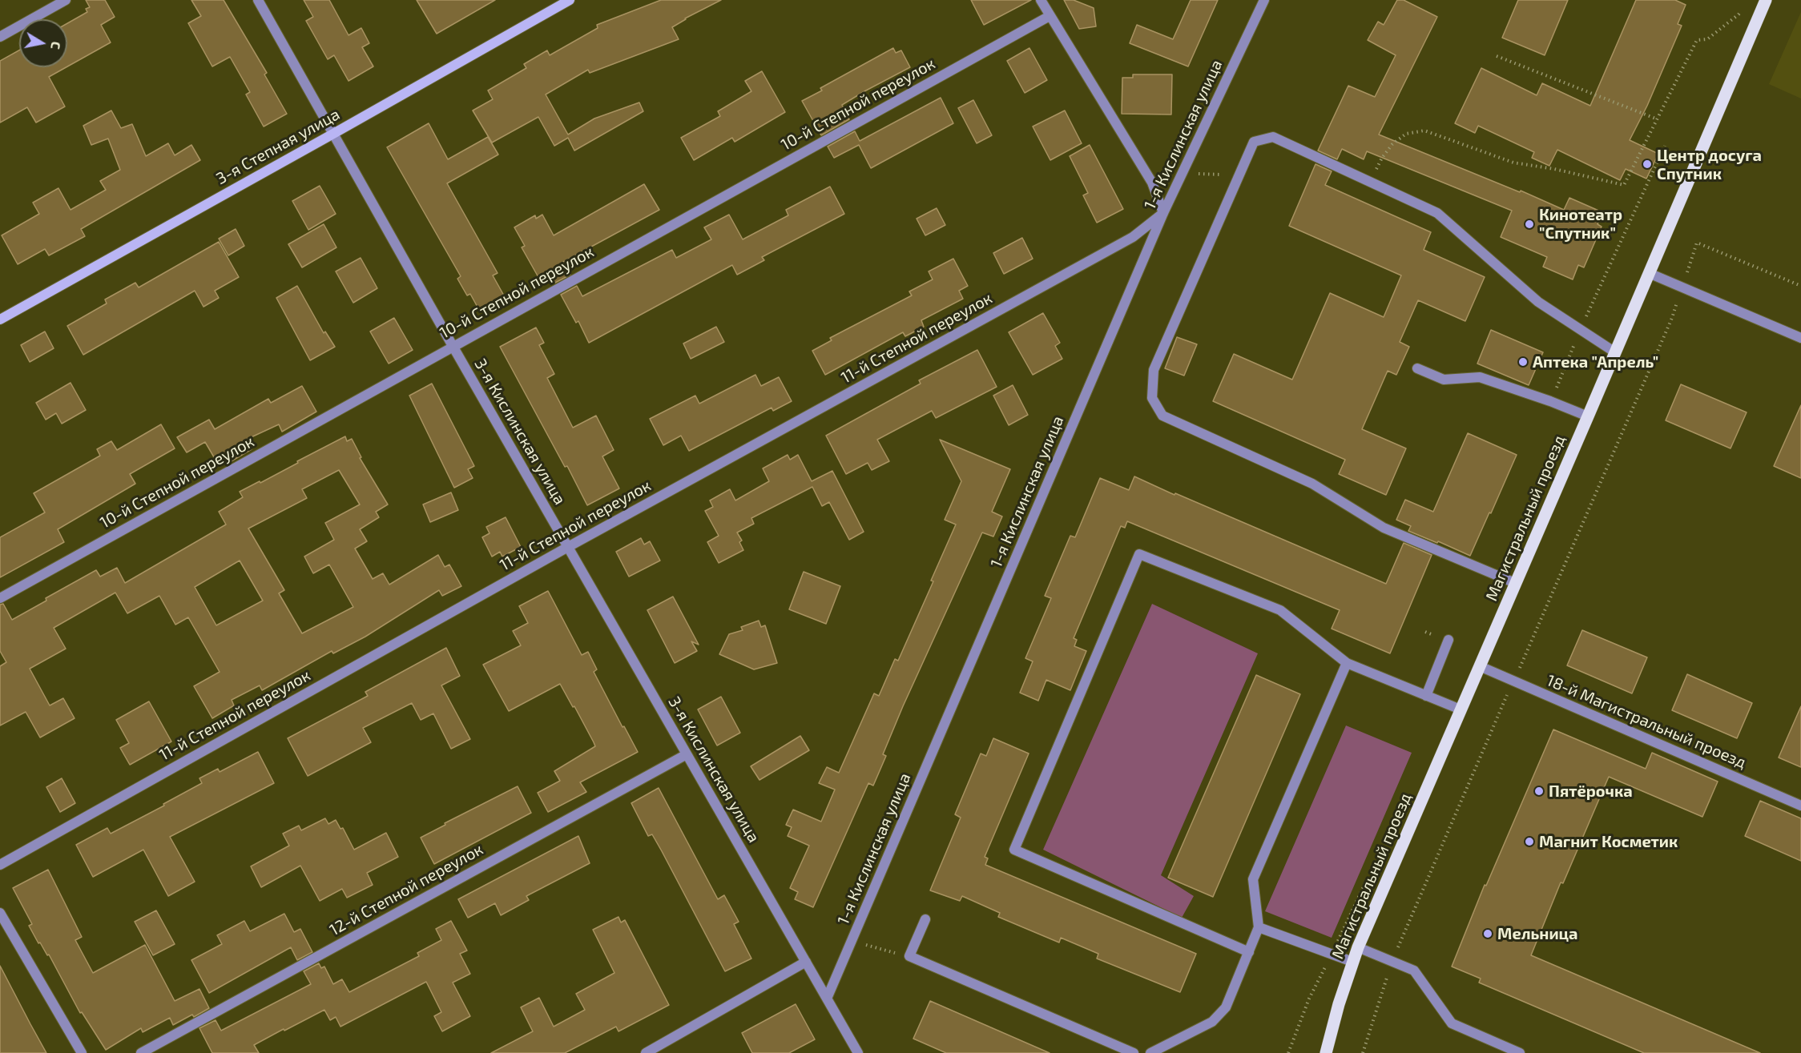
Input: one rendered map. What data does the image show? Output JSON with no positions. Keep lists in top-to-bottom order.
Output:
{
  "streets": {
    "main road": ["Магистральный проезд"],
    "street": [
      "10-й Степной переулок",
      "1-я Кислинская улица",
      "3-я Степная улица",
      "11-й Степной переулок",
      "3-я Кислинская улица",
      "18-й Магистральный проезд",
      "12-й Степной переулок"
    ]
  },
  "crossings": [
    ["10-й Степной переулок", "3-я Кислинская улица"],
    ["1-я Кислинская улица", "11-й Степной переулок"],
    ["1-я Кислинская улица", "3-я Кислинская улица"],
    ["3-я Степная улица", "3-я Кислинская улица"],
    ["11-й Степной переулок", "3-я Кислинская улица"],
    ["3-я Кислинская улица", "12-й Степной переулок"],
    ["Магистральный проезд", "18-й Магистральный проезд"]
  ],
  "places": [
    "Центр досуга Спутник",
    "Кинотеатр \"Спутник\"",
    "Аптека \"Апрель\"",
    "Пятёрочка",
    "Магнит Косметик",
    "Мельница"
  ],
  "north": "right"
}
